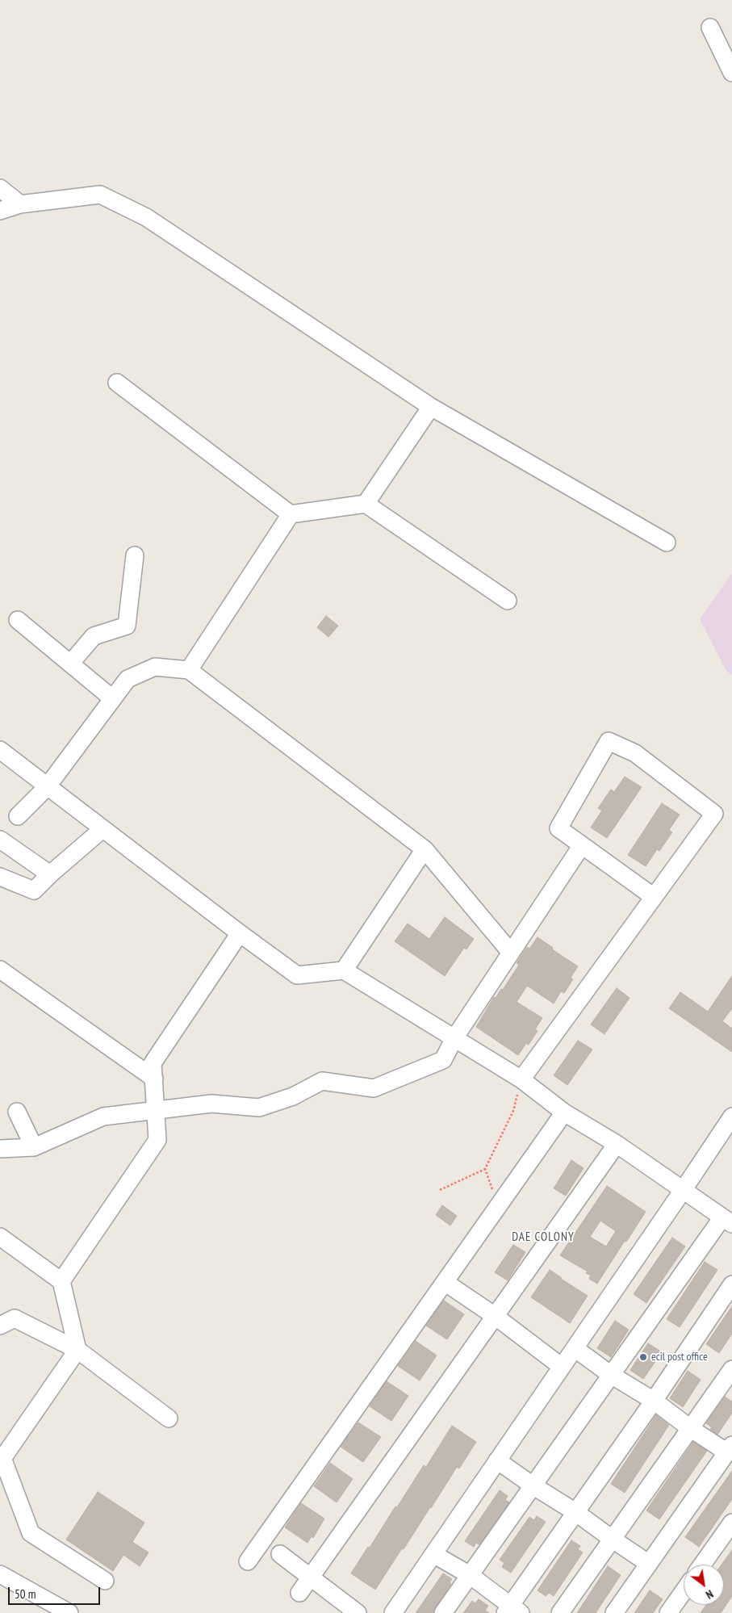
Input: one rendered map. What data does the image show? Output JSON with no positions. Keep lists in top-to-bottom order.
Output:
{
  "districts": ["DAE COLONY"],
  "places": ["ecil post office"],
  "scale_bar": "50 m",
  "north": "bottom right"
}
